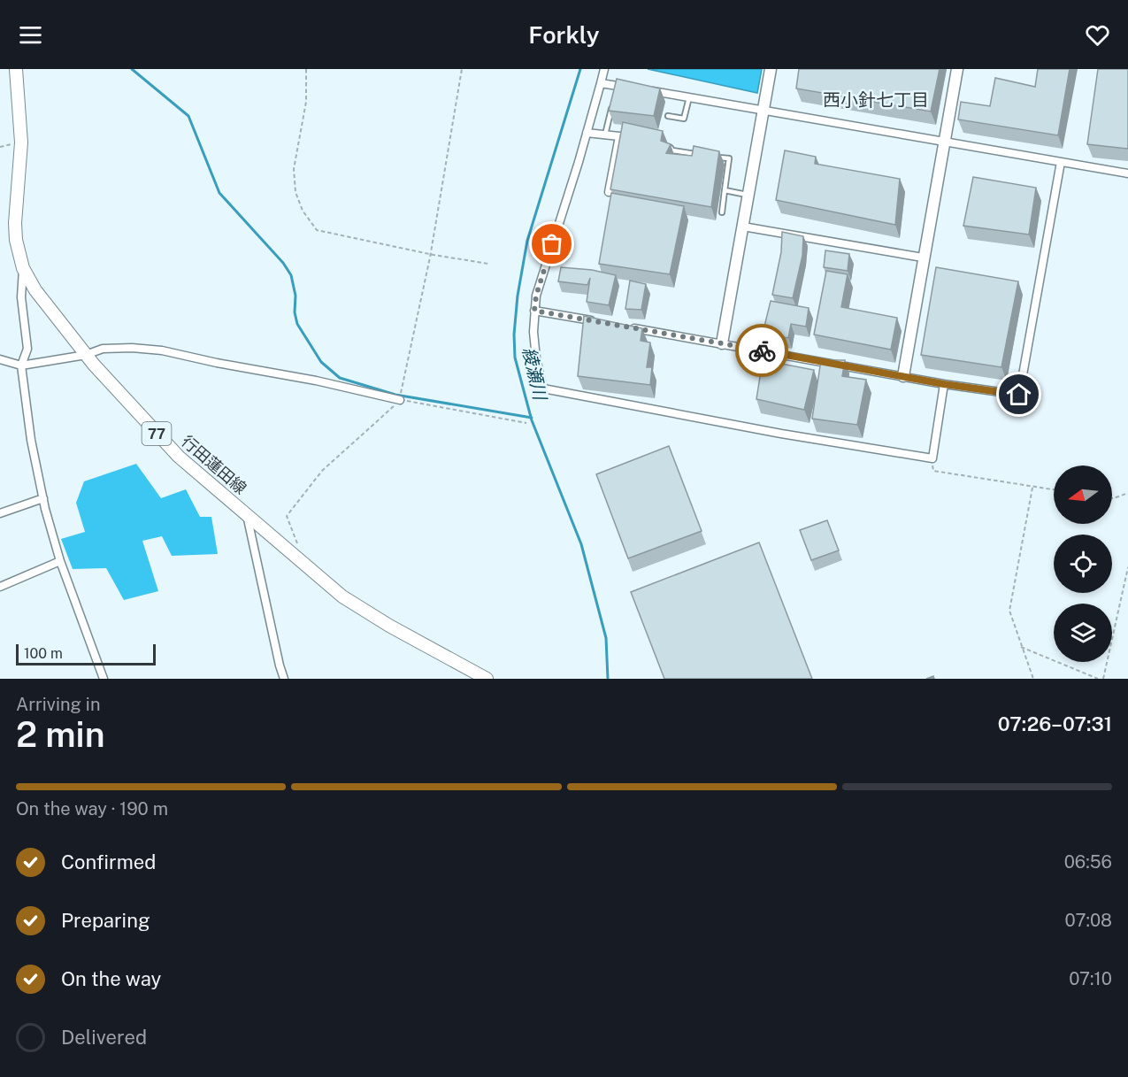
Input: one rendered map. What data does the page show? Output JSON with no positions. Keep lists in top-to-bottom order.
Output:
{
  "streets": {
    "main road": ["77", "行田蓮田線"]
  },
  "districts": ["西小針七丁目"],
  "water": ["綾瀬川"],
  "scale_bar": "100 m",
  "north": "left",
  "page": {
    "header": "Forkly",
    "scale": "100 m",
    "heading": ["2 min", "Arriving in", "07:26–07:31"],
    "bar": "On the way · 190 m",
    "list": [
      ["Confirmed", "06:56"],
      ["Preparing", "07:08"],
      ["On the way", "07:10"],
      "Delivered"
    ]
  }
}
